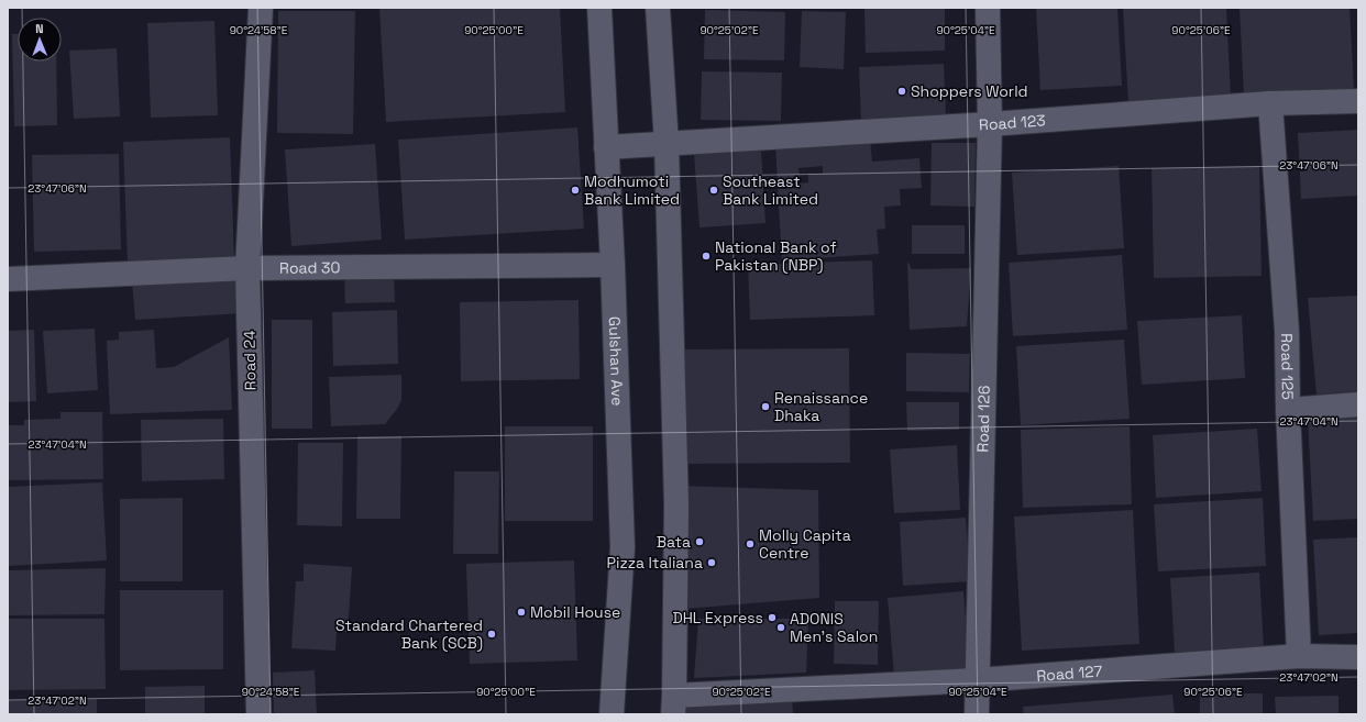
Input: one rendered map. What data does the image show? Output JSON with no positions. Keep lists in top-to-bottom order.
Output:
{
  "streets": {
    "street": [
      "Road 123",
      "Road 30",
      "Road 24",
      "Gulshan Ave",
      "Road 125",
      "Road 126",
      "Road 127"
    ]
  },
  "crossings": [
    ["Road 123", "Gulshan Ave"],
    ["Road 123", "Road 125"],
    ["Road 123", "Road 126"],
    ["Road 30", "Road 24"],
    ["Road 30", "Gulshan Ave"],
    ["Road 125", "Road 127"],
    ["Road 126", "Road 127"]
  ],
  "places": [
    "Shoppers World",
    "Modhumoti Bank Limited",
    "Southeast Bank Limited",
    "National Bank of Pakistan (NBP)",
    "Renaissance Dhaka",
    "Bata",
    "Molly Capita Centre",
    "Pizza Italiana",
    "Mobil House",
    "DHL Express",
    "ADONIS Men's Salon",
    "Standard Chartered Bank (SCB)"
  ],
  "north": "top",
  "coordinates": [
    "90°24'58\"E",
    "90°25'00\"E",
    "90°25'02\"E",
    "90°25'04\"E",
    "90°25'06\"E",
    "23°47'06\"N",
    "23°47'04\"N",
    "23°47'02\"N"
  ]
}
